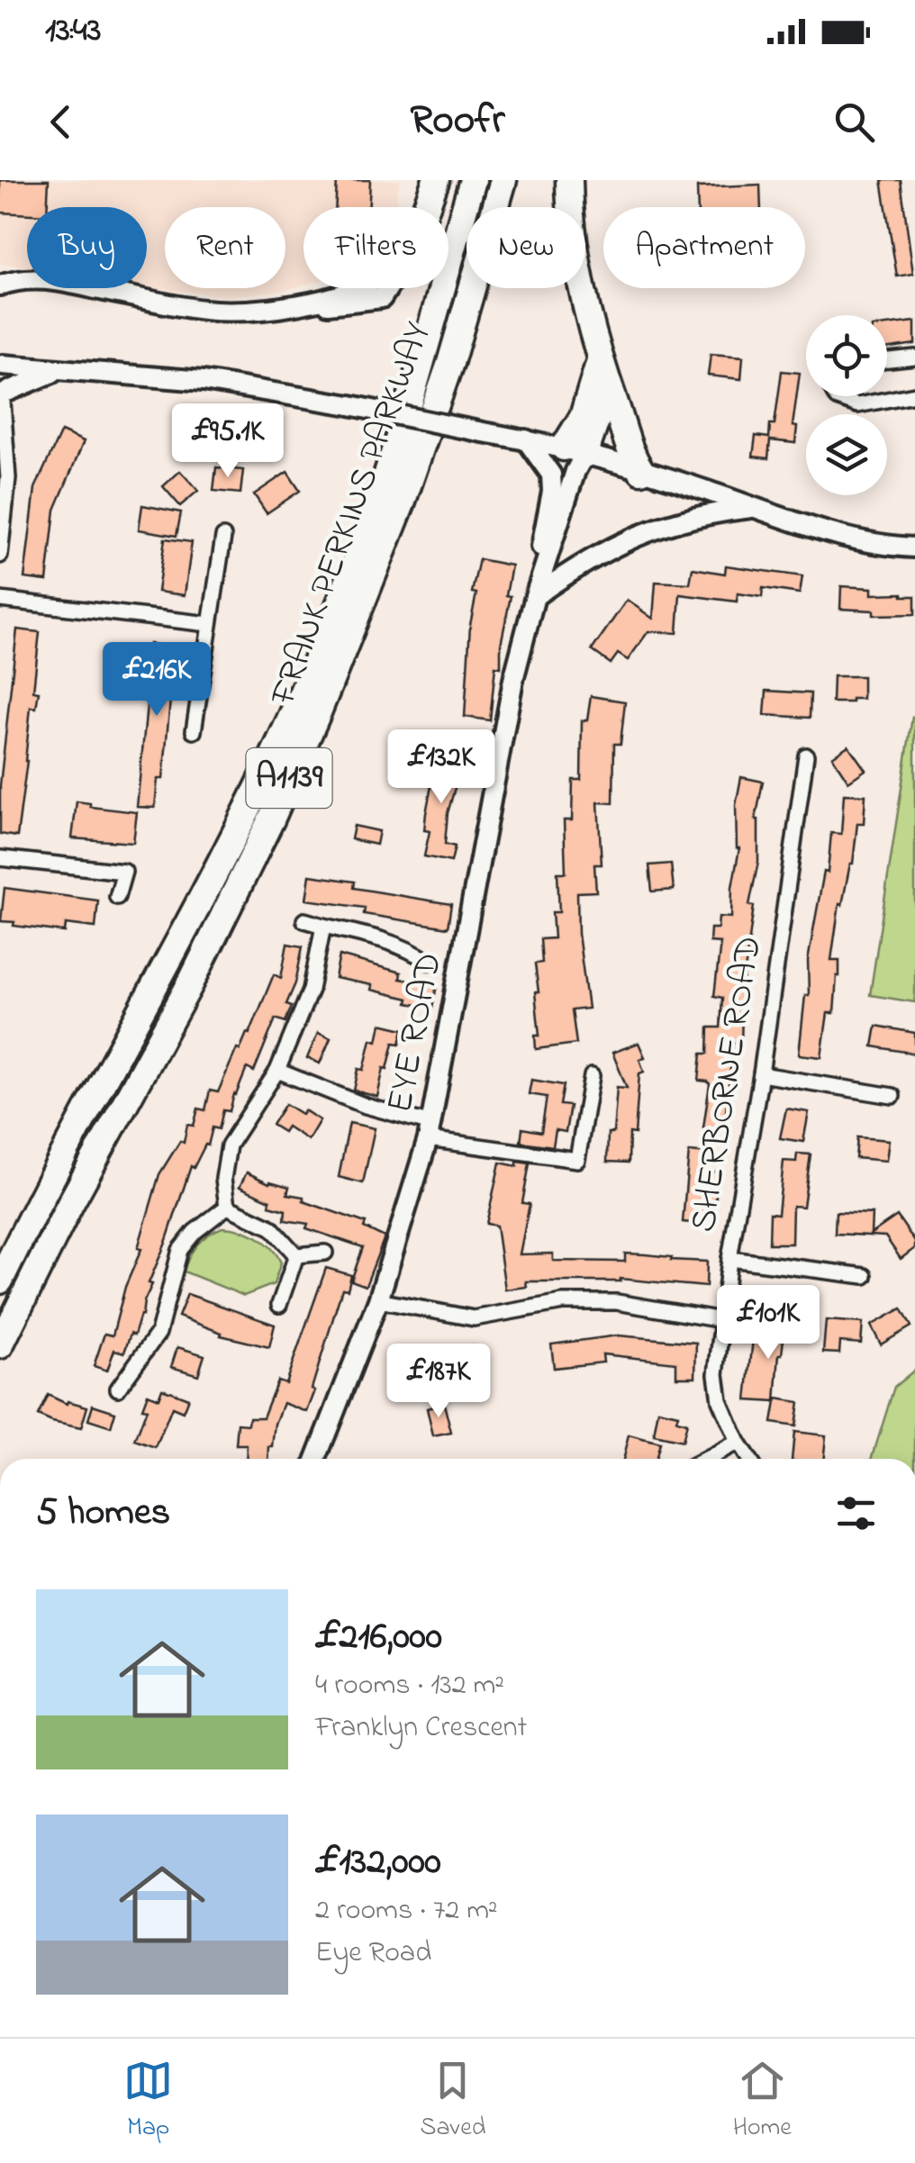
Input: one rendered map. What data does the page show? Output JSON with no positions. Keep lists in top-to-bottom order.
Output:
{
  "streets": {
    "highway": ["FRANK PERKINS PARKWAY", "A1139"],
    "street": ["EYE ROAD", "SHERBORNE ROAD"]
  },
  "page": {
    "status": "13:43",
    "header": "Roofr",
    "chip": [
      "Buy",
      "Rent",
      "Filters",
      "New",
      "Apartment"
    ],
    "price": [
      "£95.1K",
      "£216K",
      "£132K",
      "£101K",
      "£187K"
    ],
    "heading": "5 homes",
    "list": [
      {
        "name": "£216,000",
        "note": "4 rooms · 132 m² · Franklyn Crescent"
      },
      {
        "name": "£132,000",
        "note": "2 rooms · 72 m² · Eye Road"
      }
    ],
    "tabs": ["Map", "Saved", "Home"]
  }
}
